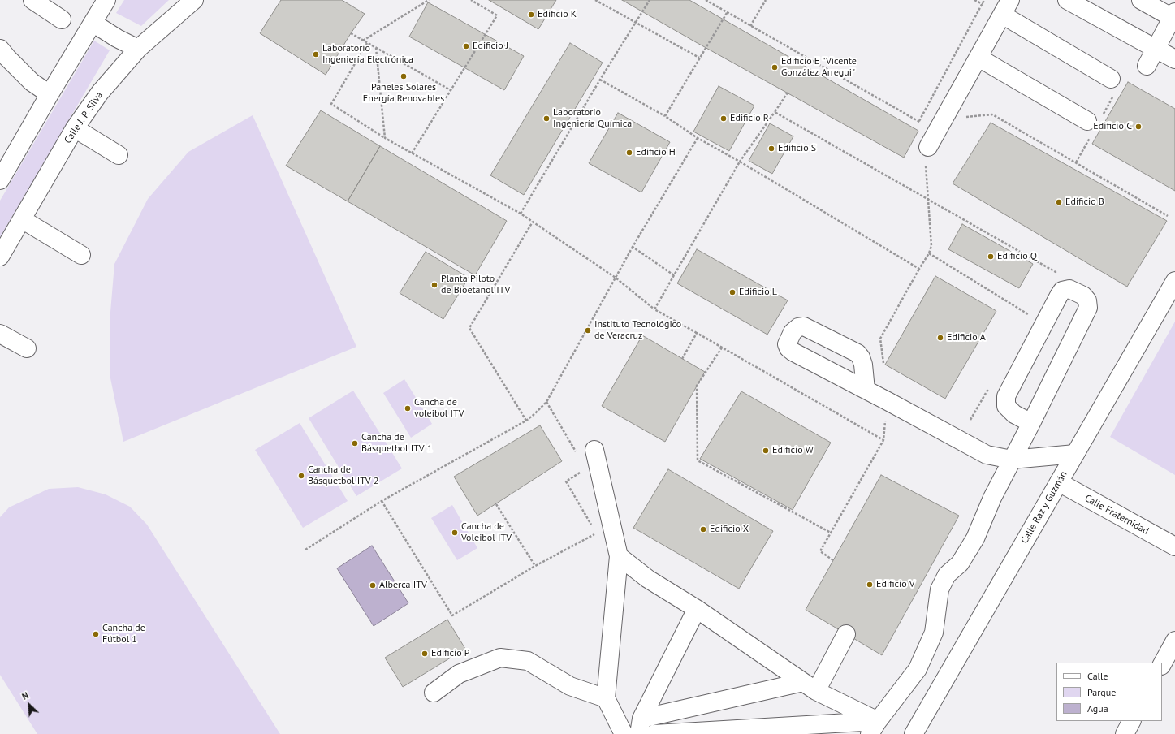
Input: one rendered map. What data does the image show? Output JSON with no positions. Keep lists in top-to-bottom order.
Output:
{
  "streets": {
    "street": ["Calle J. P. Silva", "Calle Raz y Guzmán", "Calle Fraternidad"]
  },
  "crossings": [
    ["Calle Raz y Guzmán", "Calle Fraternidad"]
  ],
  "places": [
    "Edificio K",
    "Edificio J",
    "Laboratorio Ingeniería Electrónica",
    "Edificio E \"Vicente González Arregui\"",
    "Paneles Solares Energía Renovables",
    "Laboratorio Ingeniería Química",
    "Edificio R",
    "Edificio C",
    "Edificio S",
    "Edificio H",
    "Edificio B",
    "Edificio Q",
    "Planta Piloto de Bioetanol ITV",
    "Edificio L",
    "Instituto Tecnológico de Veracruz",
    "Edificio A",
    "Cancha de voleibol ITV",
    "Cancha de Básquetbol ITV 1",
    "Edificio W",
    "Cancha de Básquetbol ITV 2",
    "Edificio X",
    "Cancha de Voleibol ITV",
    "Edificio V",
    "Alberca ITV",
    "Cancha de Fútbol 1",
    "Edificio P"
  ],
  "legend": ["Calle", "Parque", "Agua"],
  "north": "top left"
}
